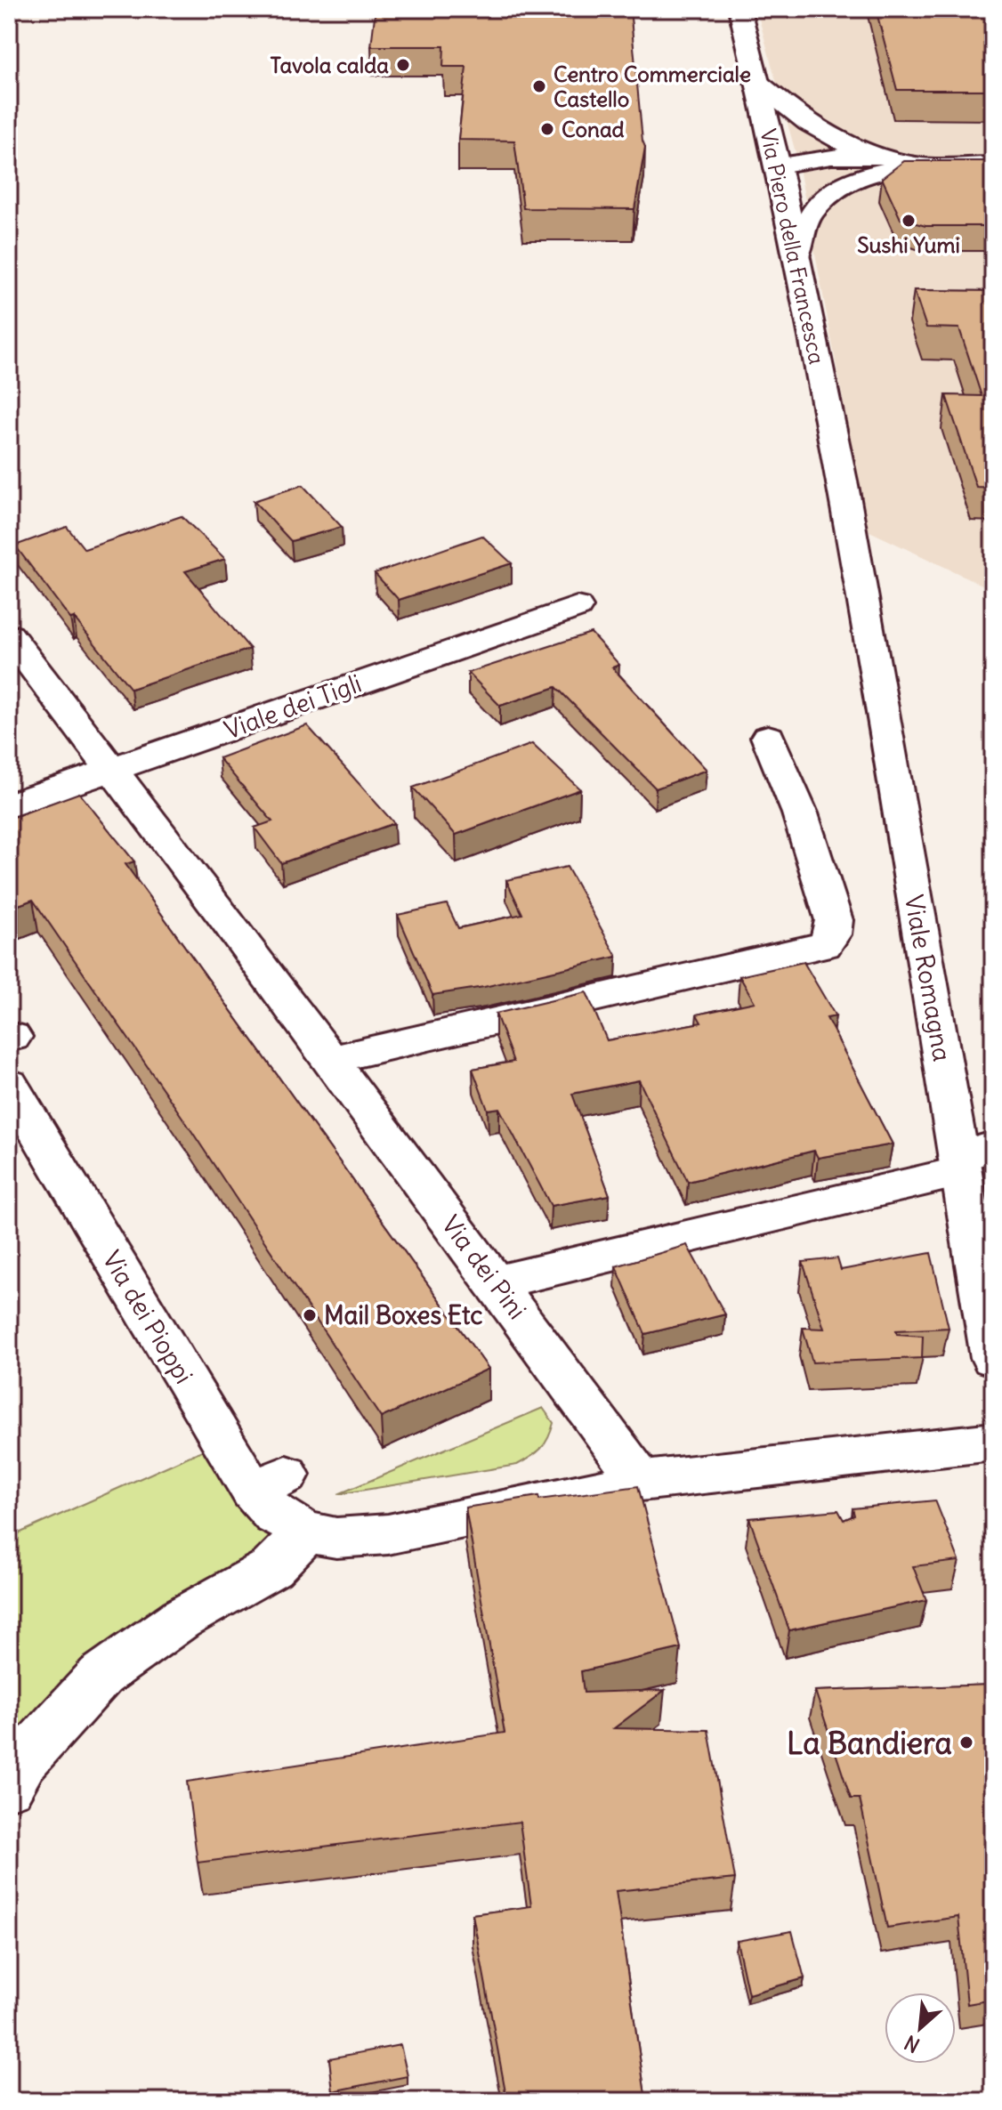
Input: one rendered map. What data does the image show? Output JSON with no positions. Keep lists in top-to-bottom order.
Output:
{
  "streets": {
    "street": [
      "Via Piero della Francesca",
      "Viale dei Tigli",
      "Viale Romagna",
      "Via dei Pini",
      "Via dei Pioppi"
    ]
  },
  "crossings": [
    ["Via Piero della Francesca", "Viale Romagna"],
    ["Viale dei Tigli", "Via dei Pini"]
  ],
  "places": [
    "Tavola calda",
    "Centro Commerciale Castello",
    "Conad",
    "Sushi Yumi",
    "Mail Boxes Etc",
    "La Bandiera"
  ],
  "north": "bottom left"
}
